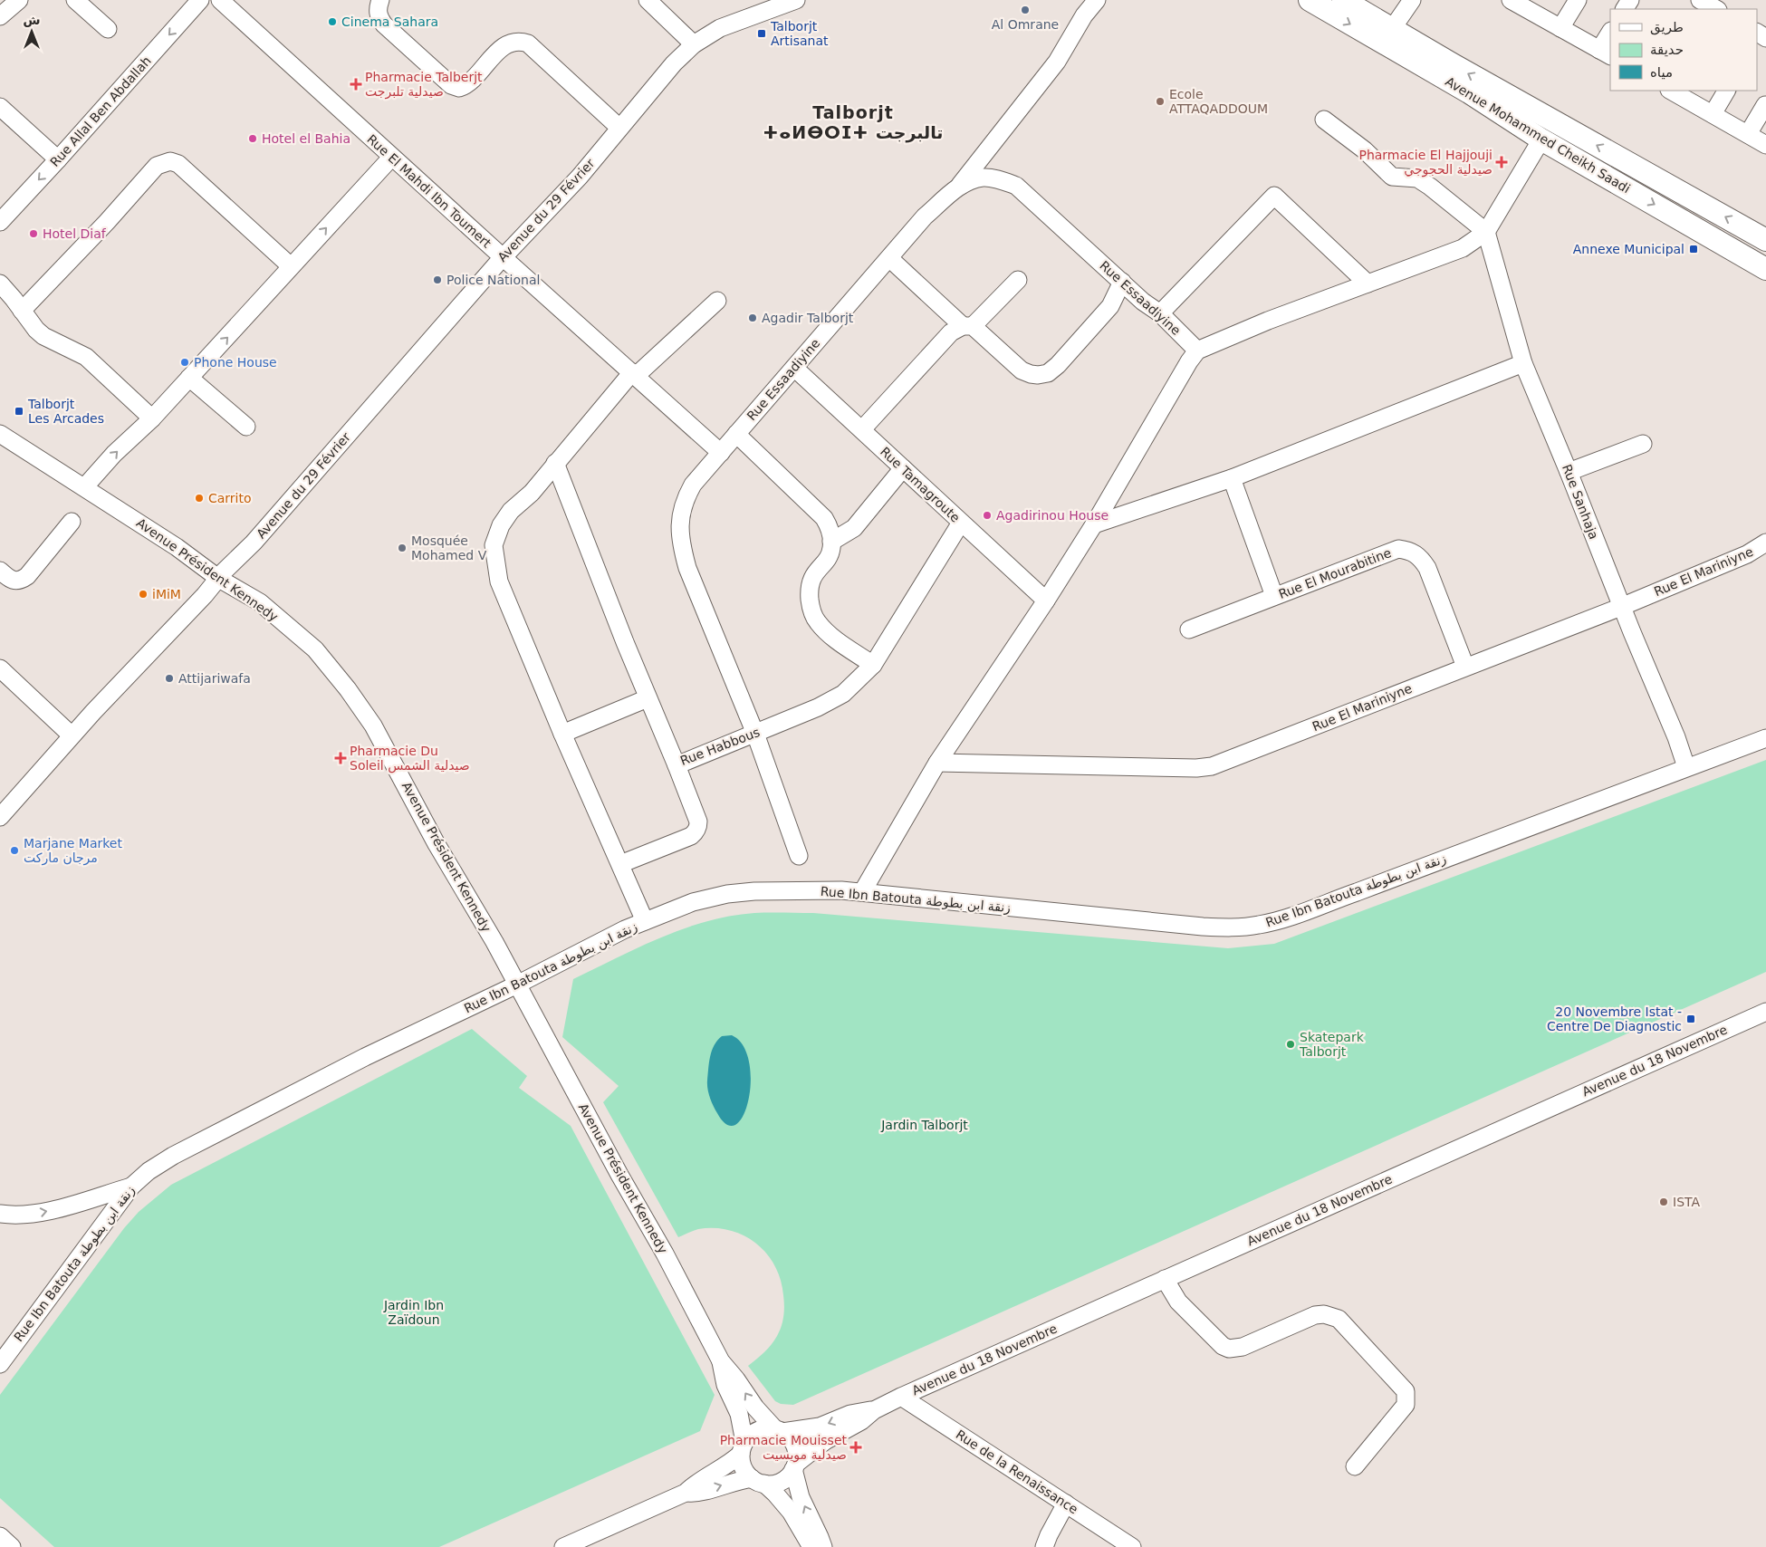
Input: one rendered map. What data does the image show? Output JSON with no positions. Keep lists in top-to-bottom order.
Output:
{
  "streets": {
    "main road": ["Avenue Mohammed Cheikh Saadi"],
    "street": [
      "Rue Allal Ben Abdallah",
      "Rue El Mahdi Ibn Toumert",
      "Avenue du 29 Février",
      "Rue Essaadiyine",
      "Rue Tamagroute",
      "Rue Sanhaja",
      "Avenue Président Kennedy",
      "Rue El Mariniyne",
      "Rue El Mourabitine",
      "Rue Habbous",
      "Rue Ibn Batouta زنقة ابن بطوطة",
      "Avenue du 18 Novembre",
      "Rue de la Renaissance"
    ]
  },
  "crossings": [
    ["Rue El Mahdi Ibn Toumert", "Avenue du 29 Février"],
    ["Rue El Mahdi Ibn Toumert", "Rue Essaadiyine"],
    ["Avenue du 29 Février", "Avenue Président Kennedy"],
    ["Rue Essaadiyine", "Rue Tamagroute"],
    ["Rue Essaadiyine", "Rue Habbous"],
    ["Rue Tamagroute", "Rue Habbous"],
    ["Rue Sanhaja", "Rue El Mariniyne"],
    ["Rue Sanhaja", "Rue Ibn Batouta زنقة ابن بطوطة"],
    ["Avenue Président Kennedy", "Rue Ibn Batouta زنقة ابن بطوطة"],
    ["Avenue Président Kennedy", "Avenue du 18 Novembre"],
    ["Rue El Mariniyne", "Rue El Mourabitine"],
    ["Avenue du 18 Novembre", "Rue de la Renaissance"]
  ],
  "one_way": ["Rue Allal Ben Abdallah"],
  "districts": ["Talborjt ⵜⴰⵍⴱⵔⵊⵜ تالبرجت"],
  "parks": ["Jardin Talborjt", "Jardin Ibn Zaïdoun"],
  "places": {
    "other": [
      "Al Omrane",
      "Cinema Sahara",
      "Ecole ATTAQADDOUM",
      "Hotel el Bahia",
      "Hotel Diaf",
      "Police National",
      "Agadir Talborjt",
      "Phone House",
      "Carrito",
      "Agadirinou House",
      "Mosquée Mohamed V",
      "iMiM",
      "Attijariwafa",
      "Marjane Market مرجان ماركت",
      "Skatepark Talborjt",
      "ISTA"
    ],
    "transit": [
      "Talborjt Artisanat",
      "Annexe Municipal",
      "Talborjt Les Arcades",
      "20 Novembre Istat - Centre De Diagnostic"
    ],
    "health": [
      "Pharmacie Talberjt صيدلية تلبرجت",
      "Pharmacie El Hajjouji صيدلية الحجوجي",
      "Pharmacie Du Soleil صيدلية الشمس",
      "Pharmacie Mouisset صيدلية مويسيت"
    ]
  },
  "legend": ["طريق", "حديقة", "مياه"],
  "north": "top"
}
